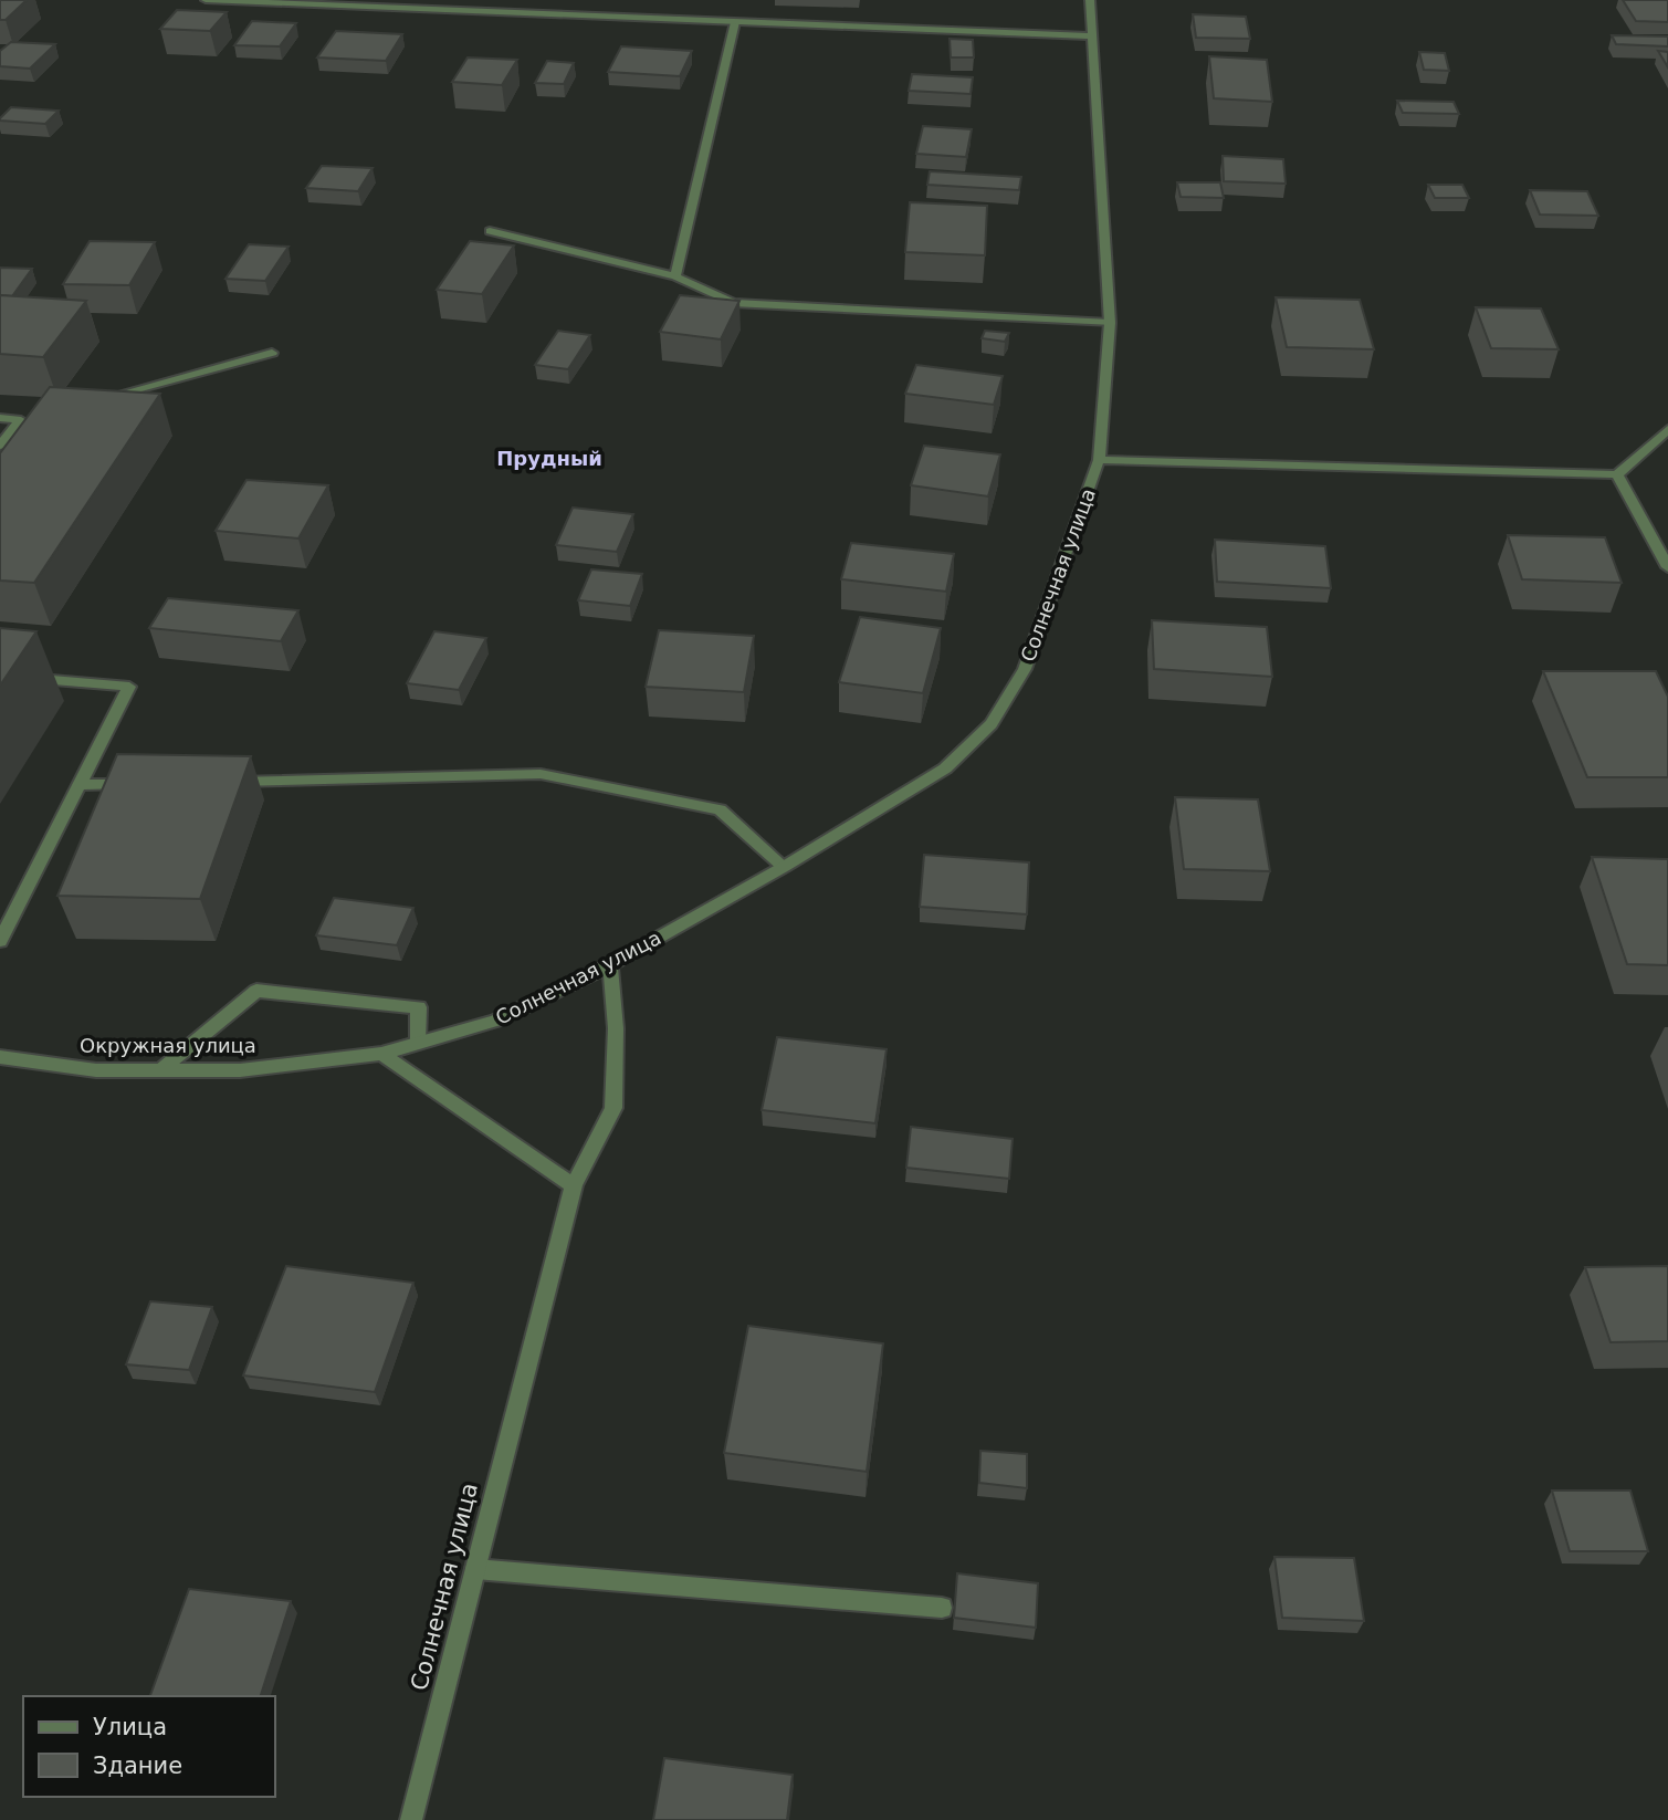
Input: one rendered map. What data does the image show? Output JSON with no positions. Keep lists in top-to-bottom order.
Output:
{
  "streets": {
    "street": ["Солнечная улица", "Окружная улица"]
  },
  "crossings": [
    ["Солнечная улица", "Окружная улица"]
  ],
  "districts": ["Прудный"],
  "legend": ["Улица", "Здание"]
}
